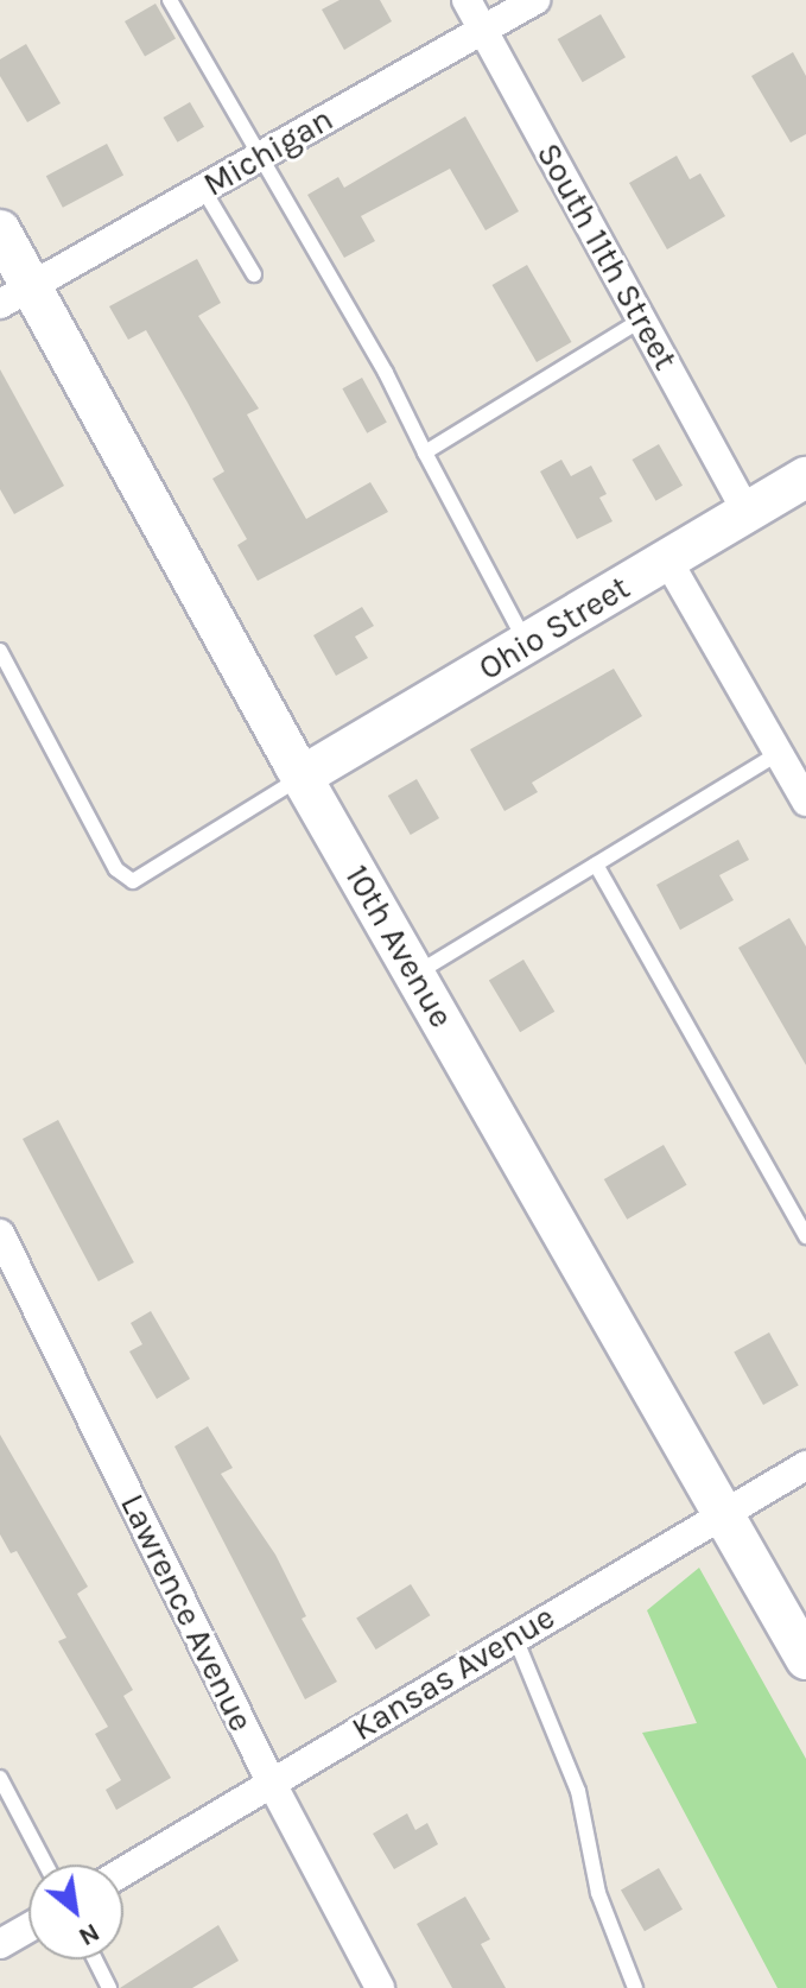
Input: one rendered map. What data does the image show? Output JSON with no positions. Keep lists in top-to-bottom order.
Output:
{
  "streets": {
    "street": [
      "Michigan",
      "South 11th Street",
      "Ohio Street",
      "10th Avenue",
      "Lawrence Avenue",
      "Kansas Avenue"
    ]
  },
  "crossings": [
    ["Michigan", "South 11th Street"],
    ["Michigan", "10th Avenue"],
    ["South 11th Street", "Ohio Street"],
    ["Ohio Street", "10th Avenue"],
    ["10th Avenue", "Kansas Avenue"],
    ["Lawrence Avenue", "Kansas Avenue"]
  ],
  "north": "bottom right"
}
